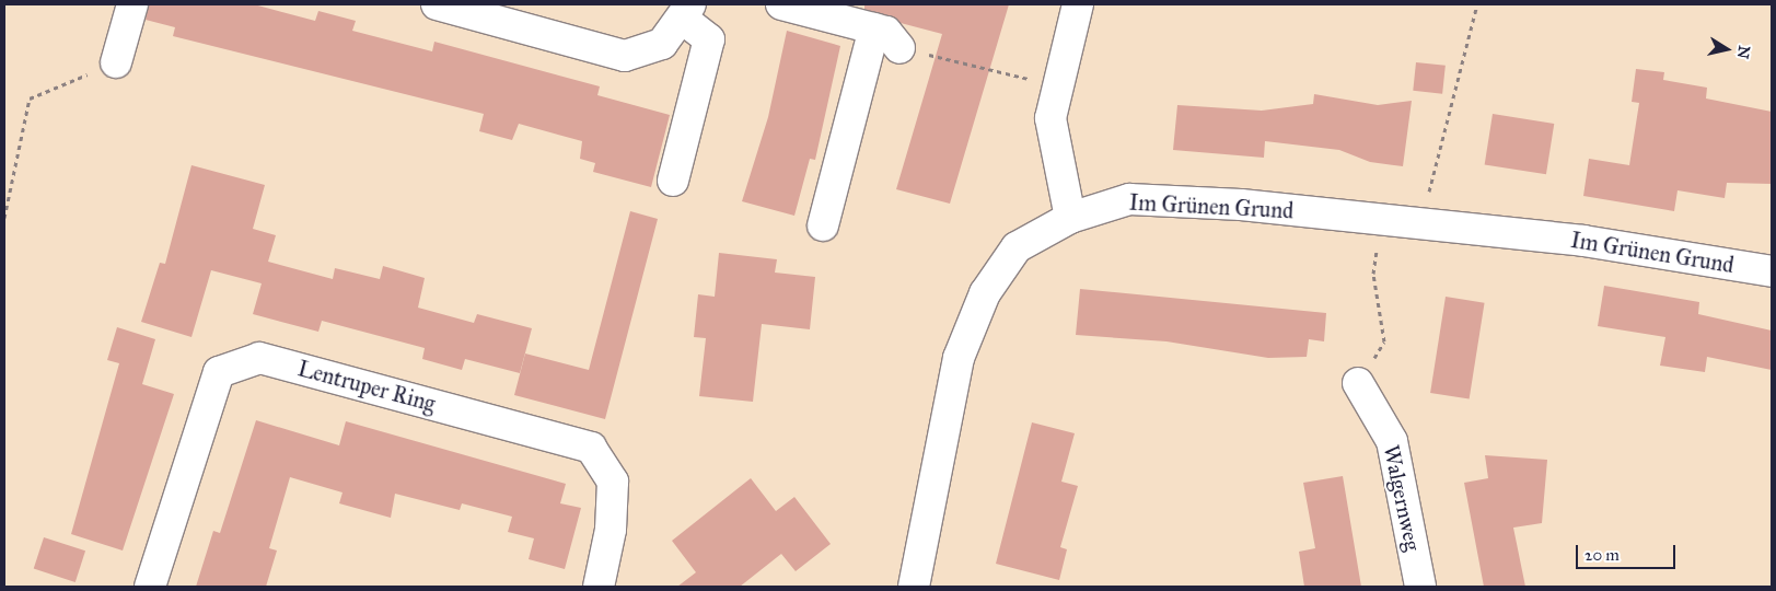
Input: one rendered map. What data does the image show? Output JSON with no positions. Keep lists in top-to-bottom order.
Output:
{
  "streets": {
    "street": ["Im Grünen Grund", "Lentruper Ring", "Walgernweg"]
  },
  "scale_bar": "20 m",
  "north": "right"
}
